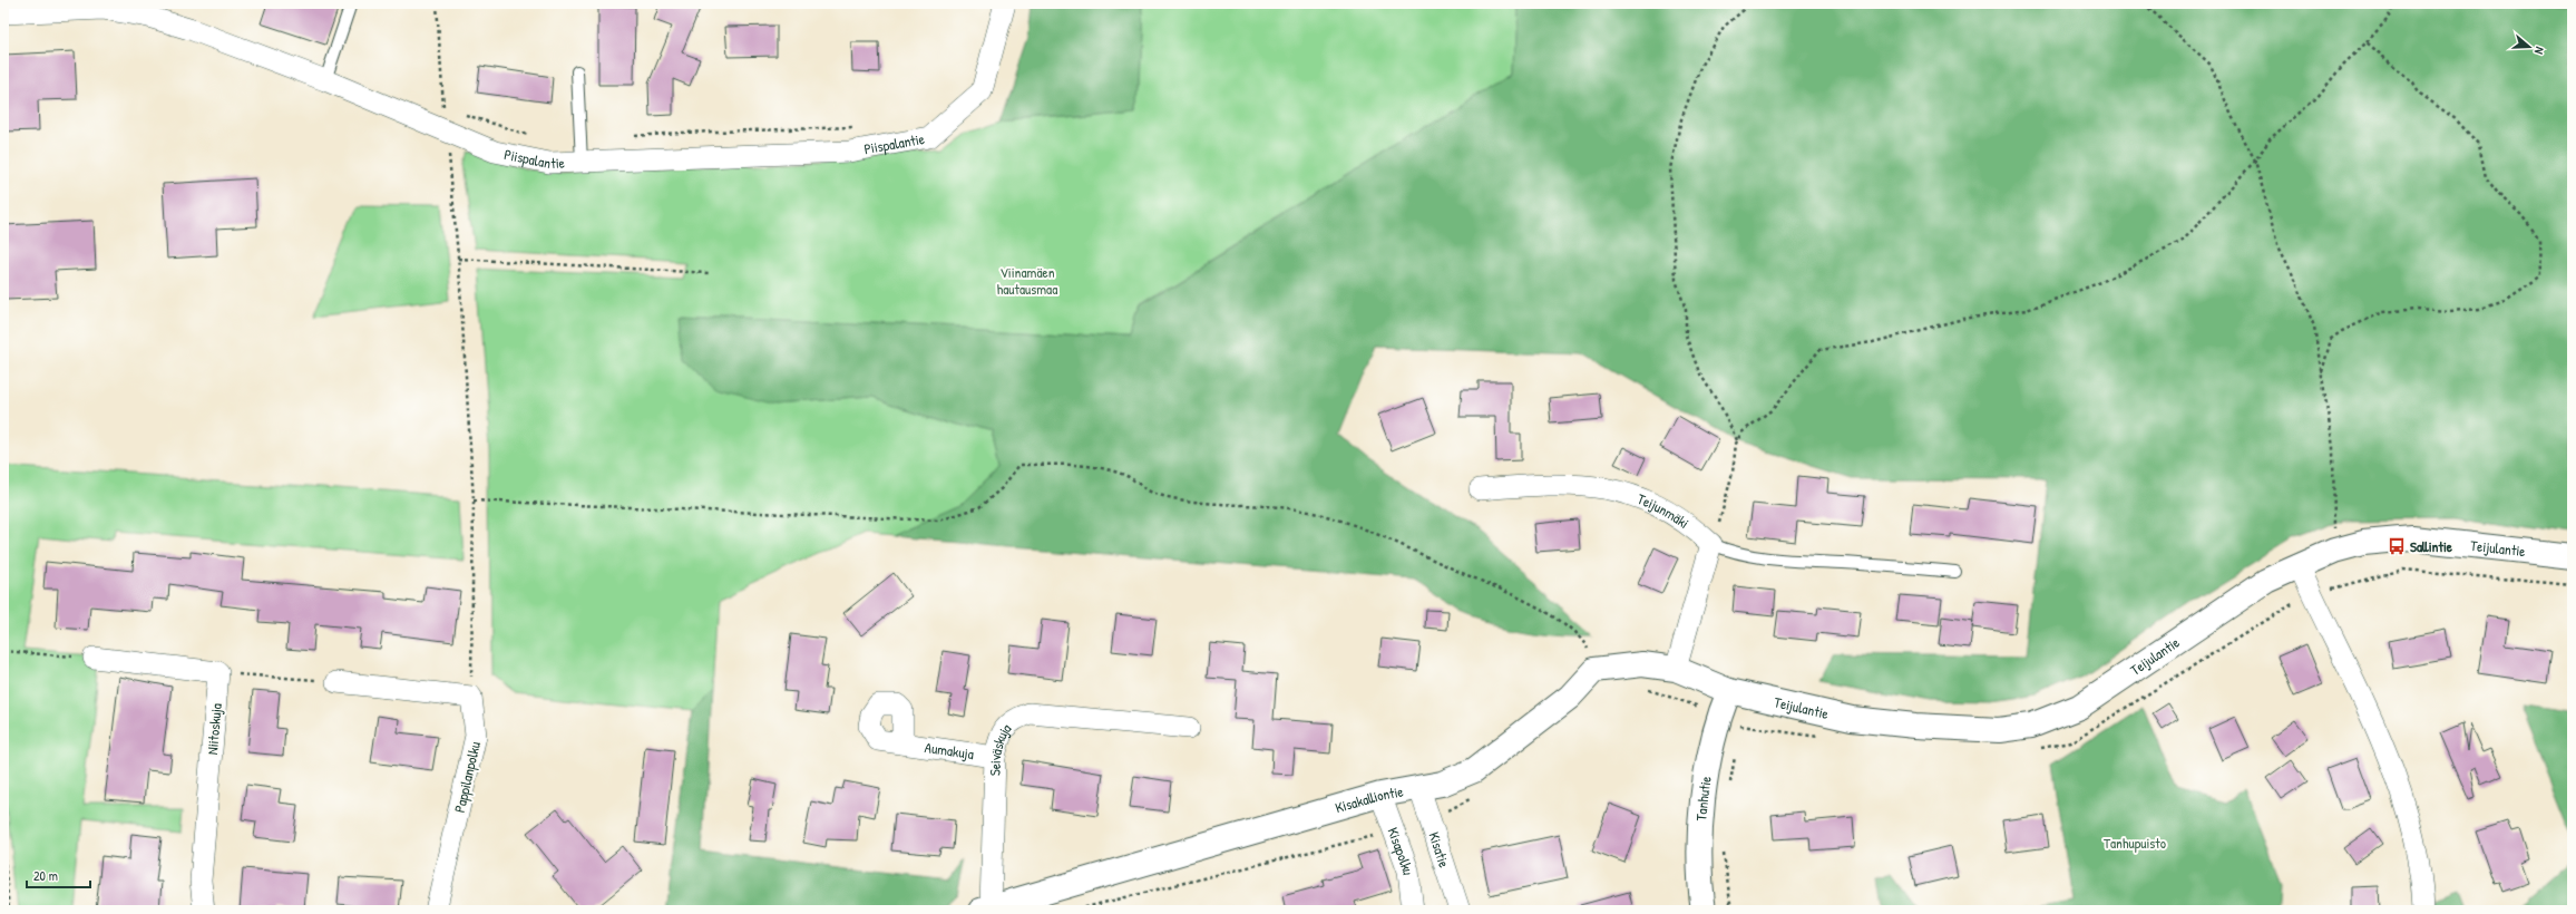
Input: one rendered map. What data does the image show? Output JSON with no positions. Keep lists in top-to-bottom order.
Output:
{
  "streets": {
    "street": [
      "Piispalantie",
      "Teijunmäki",
      "Teijulantie",
      "Niitoskuja",
      "Aumakuja",
      "Seiväskuja",
      "Pappilanpolku",
      "Kisakalliontie",
      "Tanhutie",
      "Kisatie",
      "Kisapolku"
    ]
  },
  "crossings": [
    ["Teijulantie", "Tanhutie"],
    ["Aumakuja", "Seiväskuja"],
    ["Seiväskuja", "Kisakalliontie"],
    ["Kisakalliontie", "Kisatie"],
    ["Kisakalliontie", "Kisapolku"]
  ],
  "parks": ["Viinamäen hautausmaa", "Tanhupuisto"],
  "places": {
    "bus stop": ["Sallintie"]
  },
  "scale_bar": "20 m",
  "north": "right"
}
